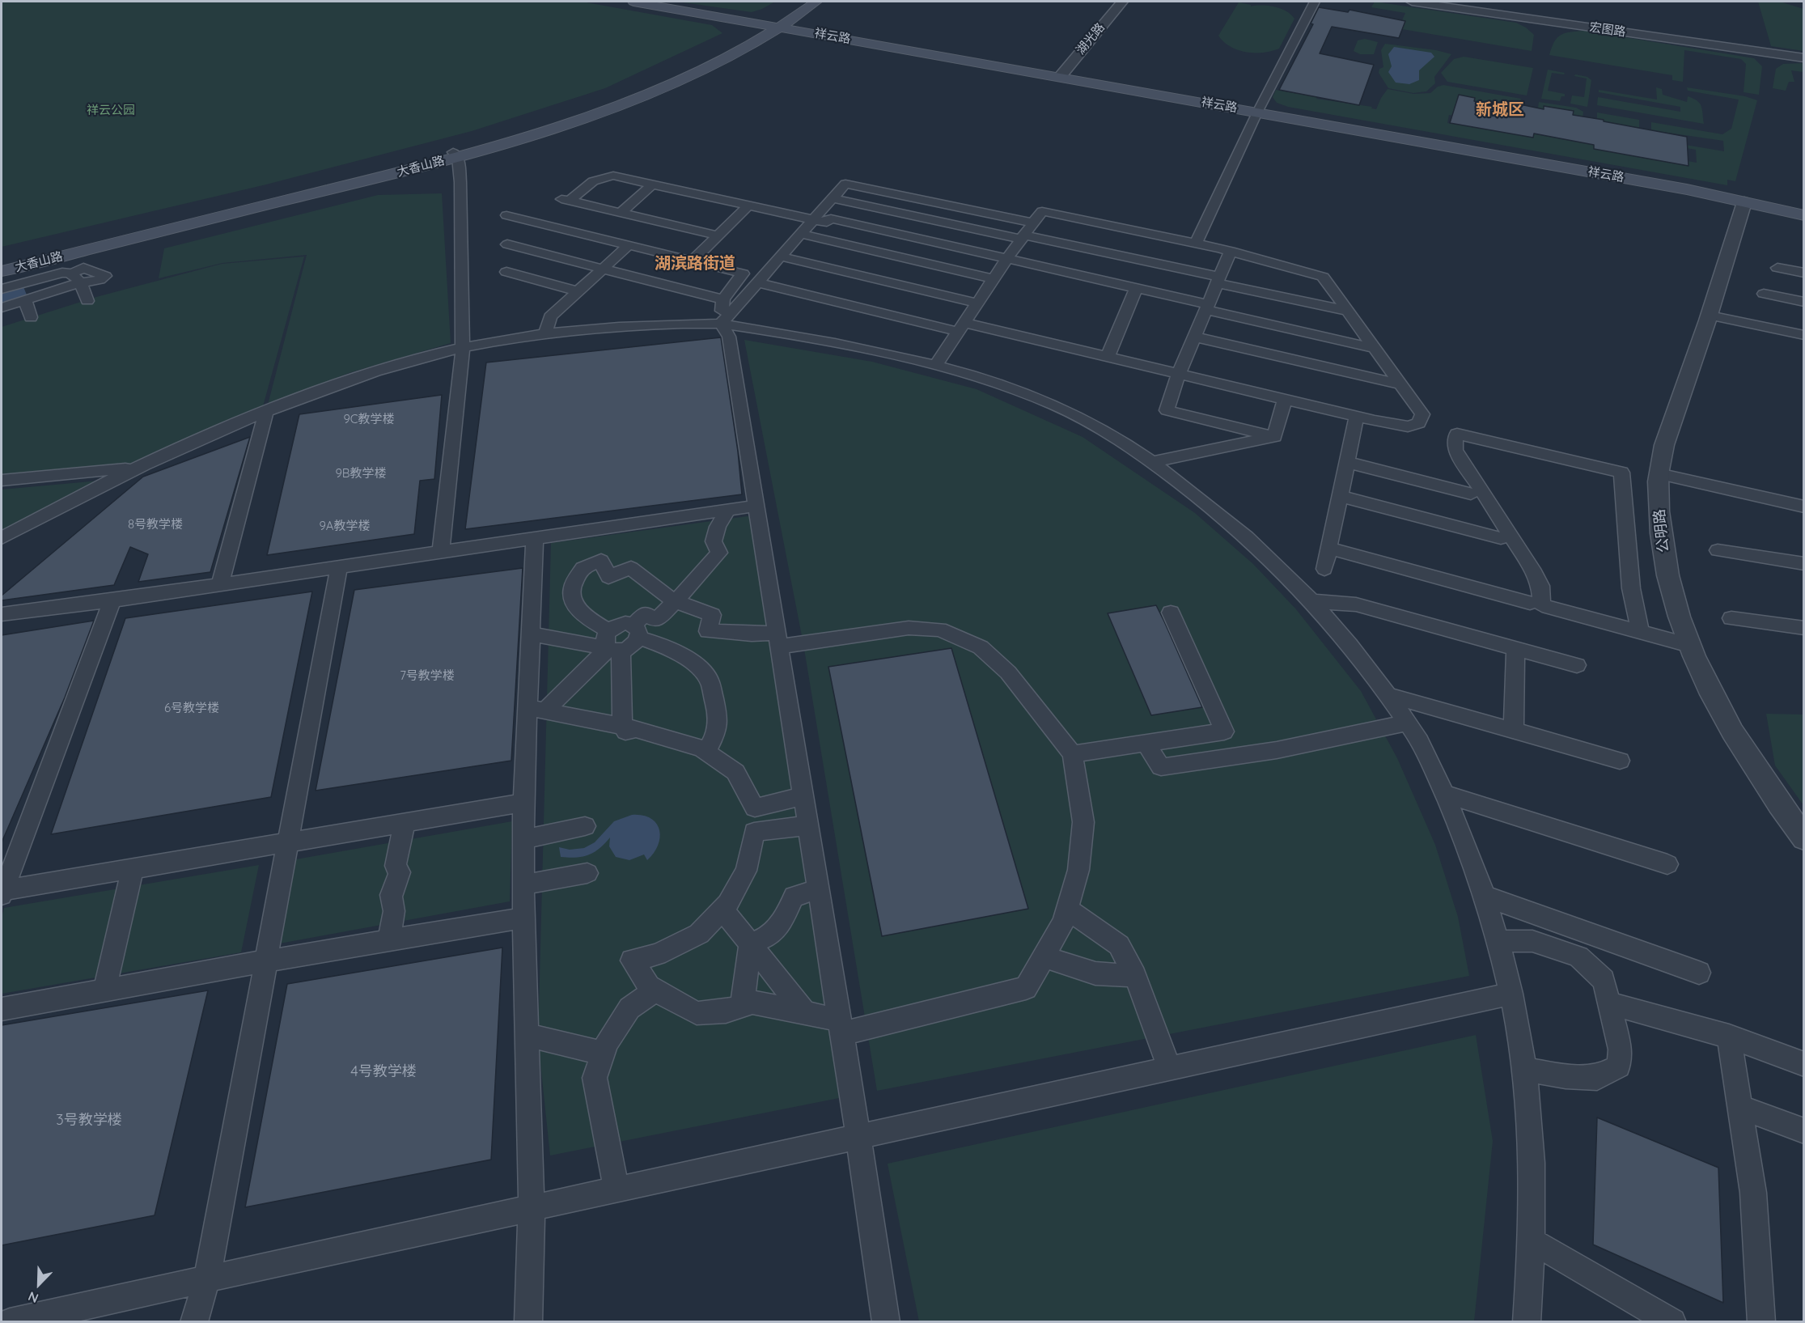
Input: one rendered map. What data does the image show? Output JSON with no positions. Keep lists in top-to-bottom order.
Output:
{
  "streets": {
    "main road": ["祥云路", "大香山路"],
    "street": ["宏图路", "湖光路", "公明路"]
  },
  "crossings": [
    ["祥云路", "湖光路"],
    ["祥云路", "大香山路"],
    ["祥云路", "公明路"]
  ],
  "districts": ["新城区", "湖滨路街道"],
  "parks": ["祥云公园"],
  "house_numbers": [
    "9C教学楼",
    "9B教学楼",
    "8号教学楼",
    "9A教学楼",
    "7号教学楼",
    "6号教学楼",
    "4号教学楼",
    "3号教学楼"
  ],
  "north": "bottom left"
}
